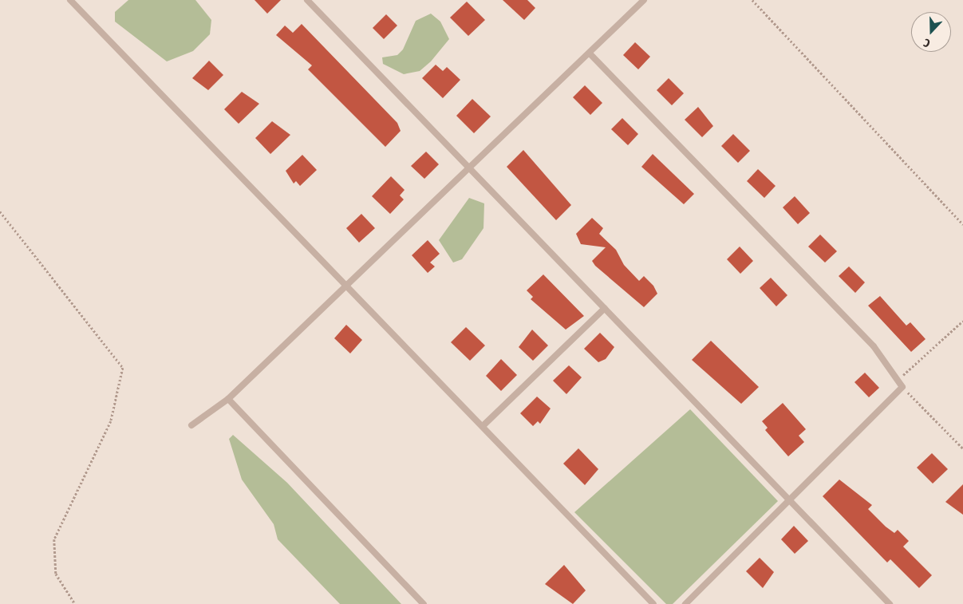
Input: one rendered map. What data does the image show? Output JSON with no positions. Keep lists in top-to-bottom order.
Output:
{
  "north": "bottom"
}
